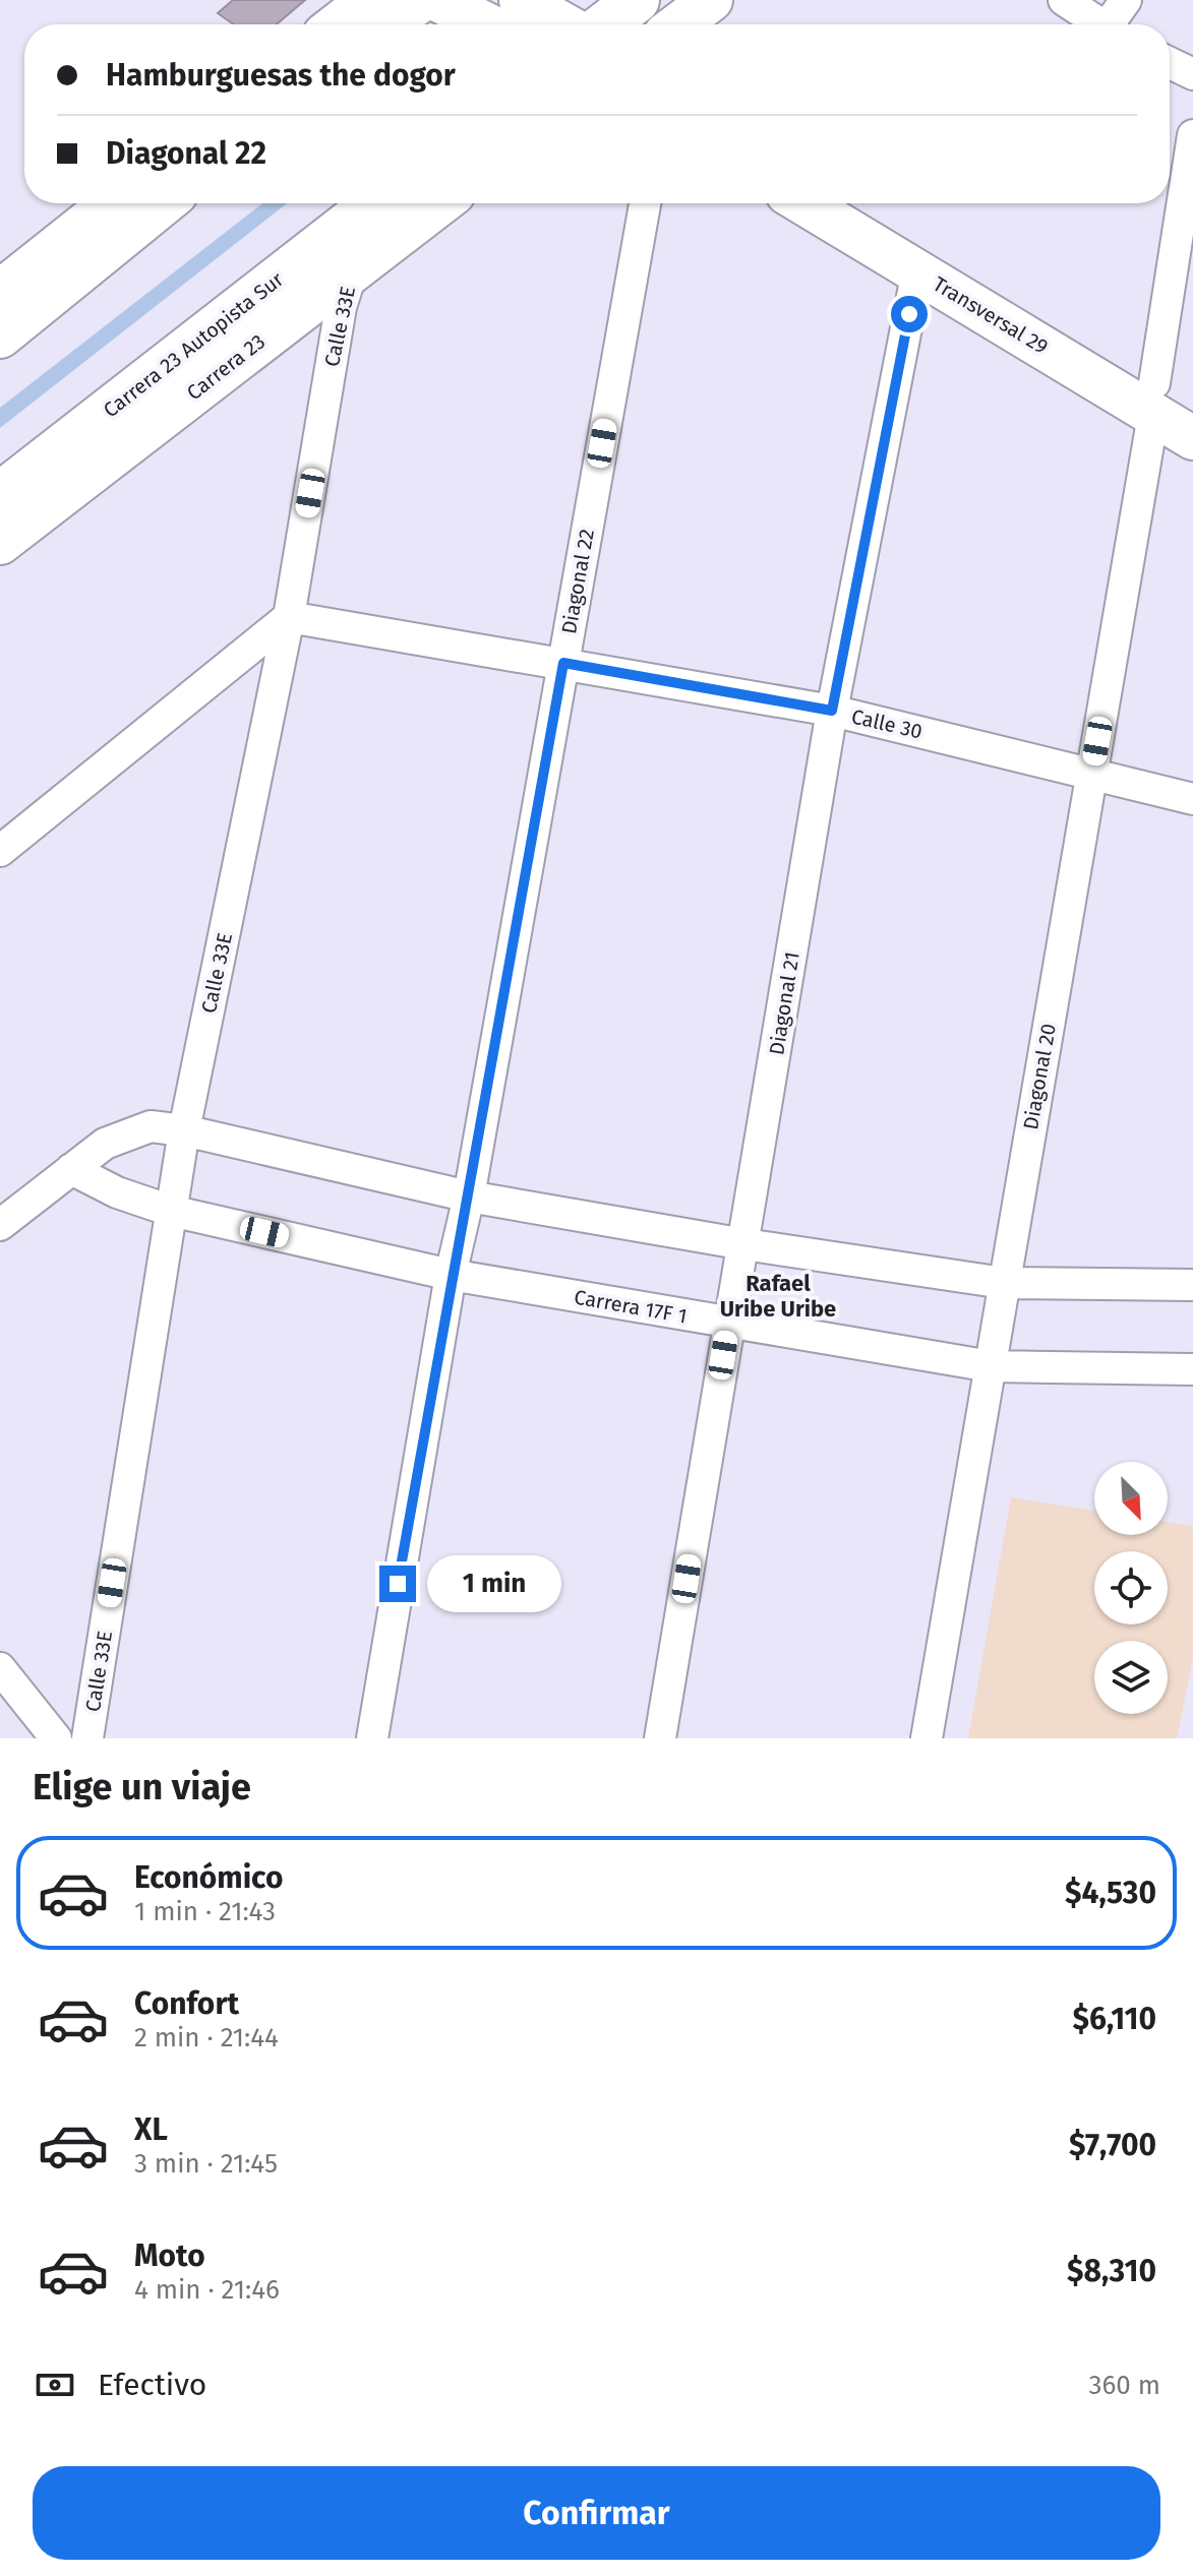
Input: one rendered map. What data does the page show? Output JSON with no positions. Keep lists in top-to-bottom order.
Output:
{
  "streets": {
    "main road": ["Carrera 23 Autopista Sur"],
    "street": [
      "Transversal 29",
      "Calle 33E",
      "Carrera 23",
      "Diagonal 22",
      "Calle 30",
      "Diagonal 21",
      "Diagonal 20",
      "Carrera 17F 1"
    ]
  },
  "crossings": [
    ["Transversal 29", "Diagonal 21"],
    ["Transversal 29", "Diagonal 20"],
    ["Calle 33E", "Carrera 23"],
    ["Calle 33E", "Calle 30"],
    ["Calle 33E", "Carrera 17F 1"],
    ["Diagonal 22", "Calle 30"],
    ["Diagonal 22", "Carrera 17F 1"],
    ["Calle 30", "Diagonal 21"],
    ["Calle 30", "Diagonal 20"],
    ["Diagonal 21", "Carrera 17F 1"],
    ["Diagonal 20", "Carrera 17F 1"]
  ],
  "districts": ["Rafael Uribe Uribe"],
  "north": "bottom right",
  "page": {
    "banner": ["Hamburguesas the dogor", "Diagonal 22"],
    "bubble": "1 min",
    "heading": "Elige un viaje",
    "list": [
      {
        "name": "Económico",
        "note": "1 min · 21:43",
        "value": "$4,530"
      },
      {
        "name": "Confort",
        "note": "2 min · 21:44",
        "value": "$6,110"
      },
      {
        "name": "XL",
        "note": "3 min · 21:45",
        "value": "$7,700"
      },
      {
        "name": "Moto",
        "note": "4 min · 21:46",
        "value": "$8,310"
      }
    ],
    "pay": ["Efectivo", "360 m"],
    "buttons": "Confirmar"
  }
}
